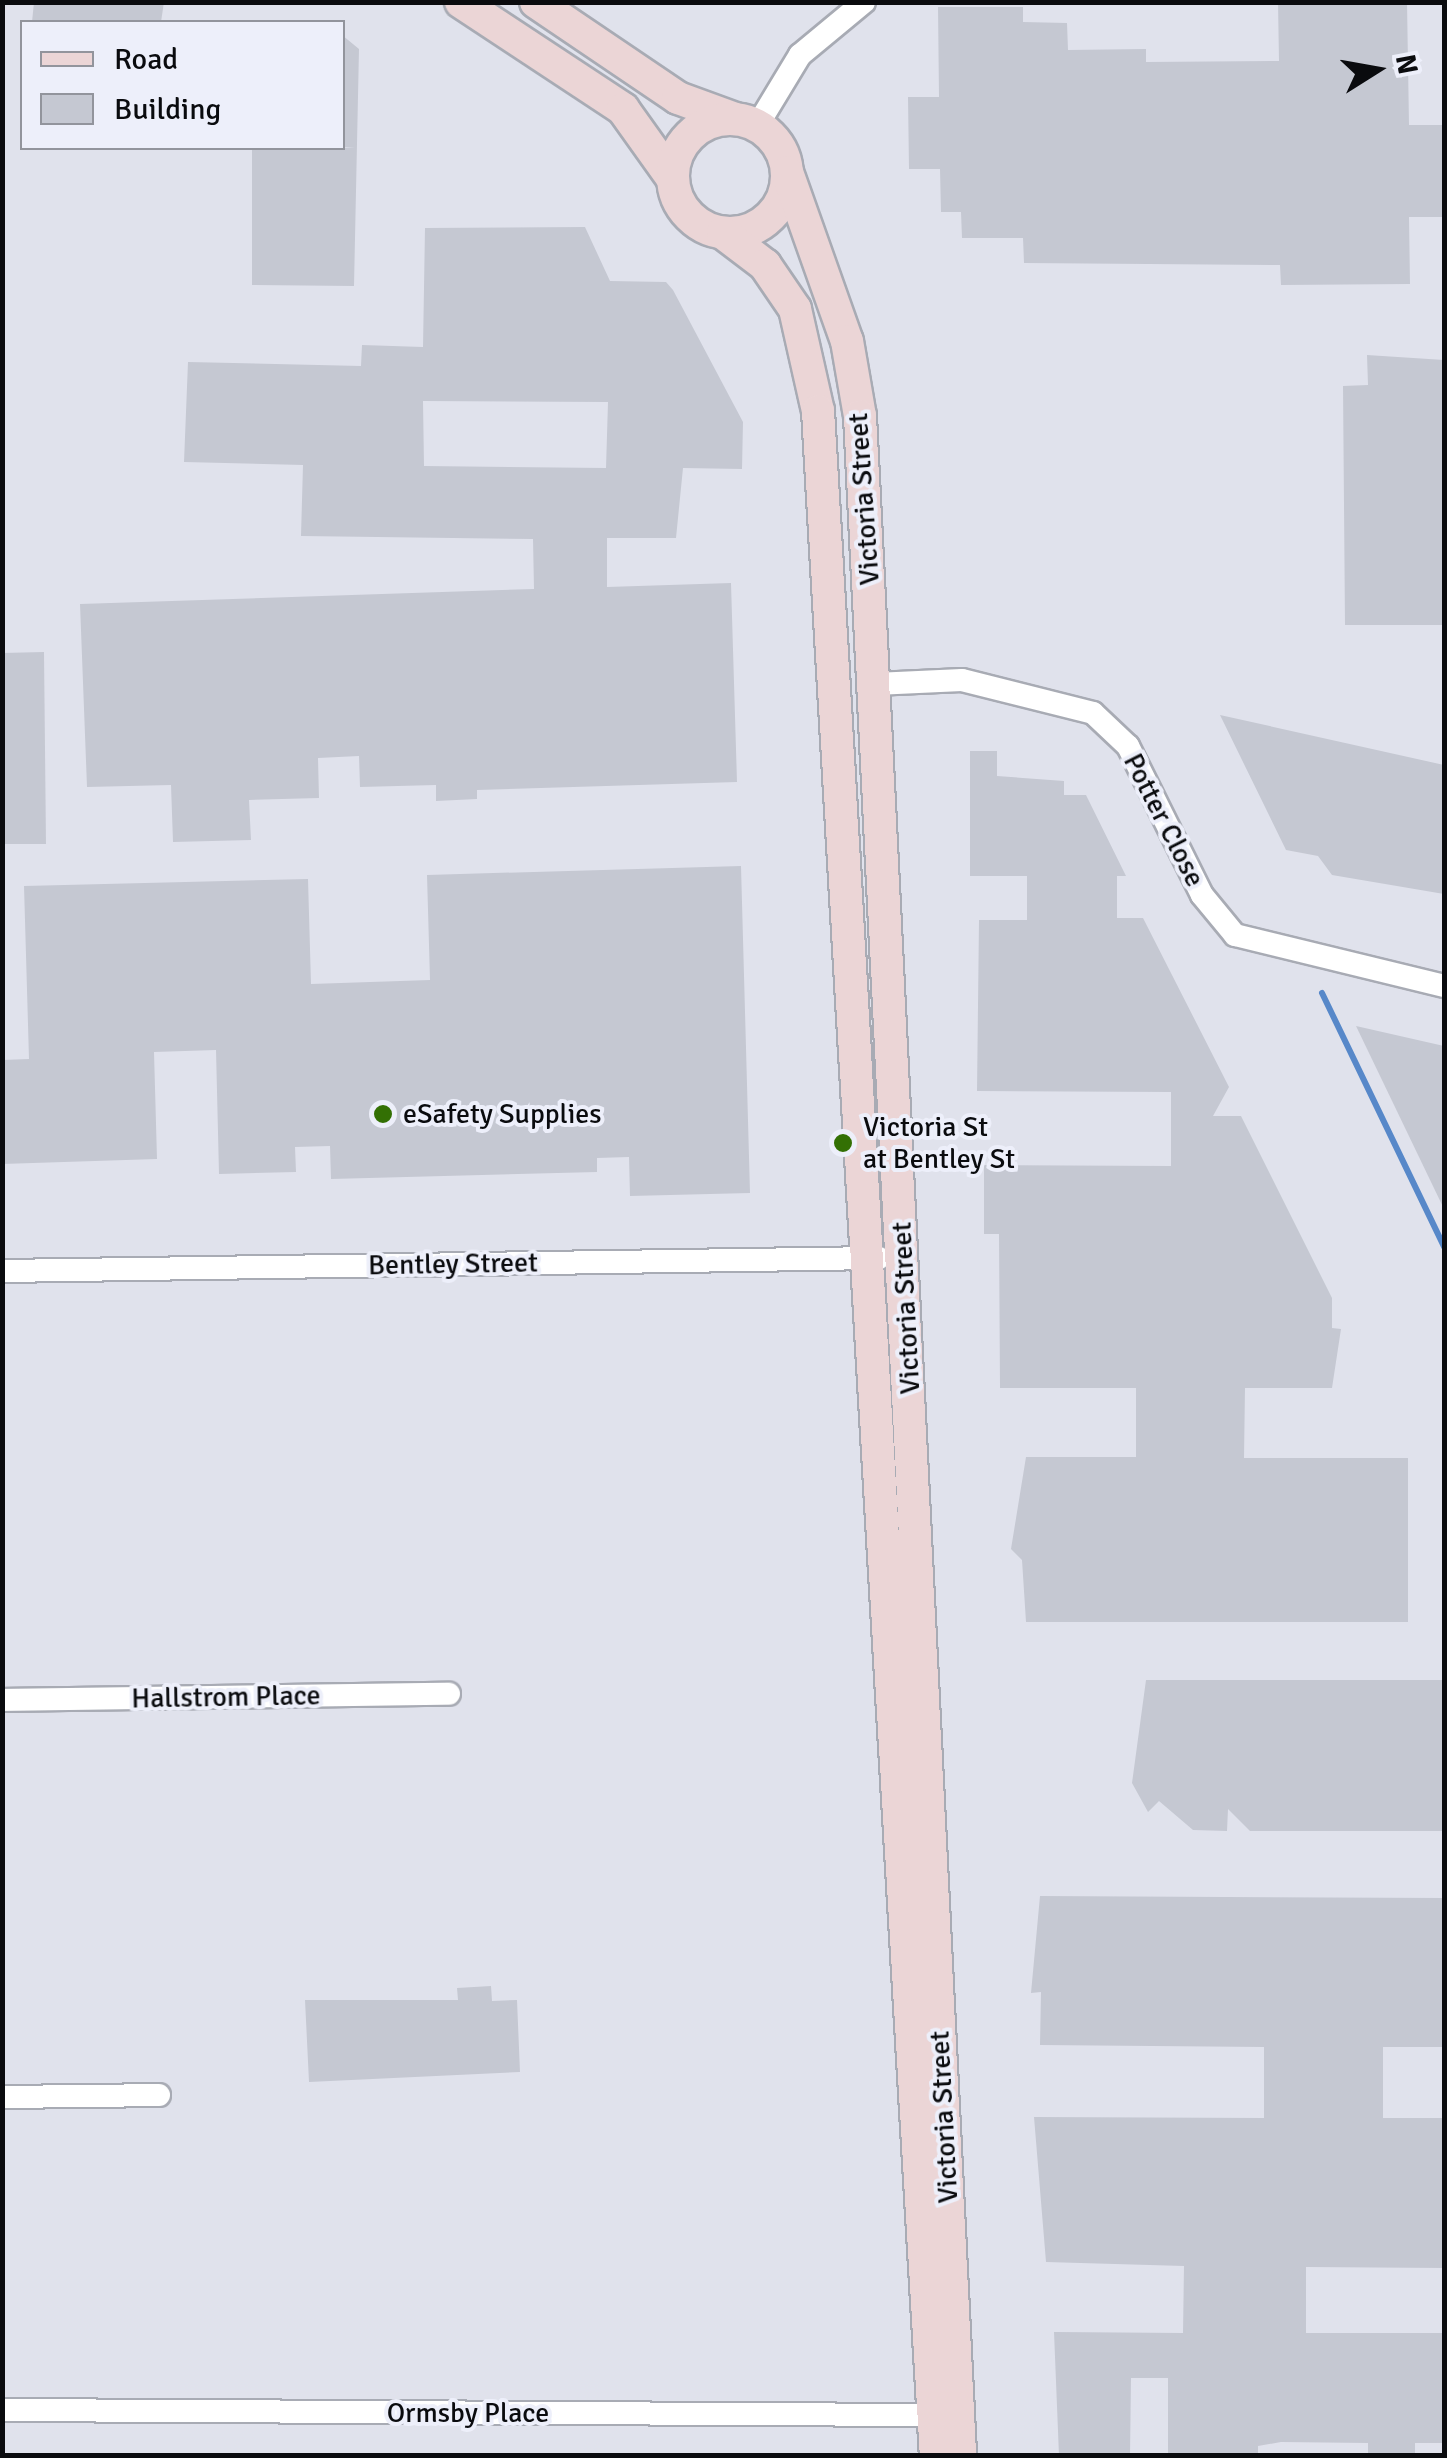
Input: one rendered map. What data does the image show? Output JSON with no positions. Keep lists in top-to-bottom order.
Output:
{
  "streets": {
    "main road": ["Victoria Street"],
    "street": [
      "Potter Close",
      "Bentley Street",
      "Hallstrom Place",
      "Ormsby Place"
    ]
  },
  "crossings": [
    ["Victoria Street", "Potter Close"],
    ["Victoria Street", "Bentley Street"],
    ["Victoria Street", "Ormsby Place"]
  ],
  "places": ["eSafety Supplies", "Victoria St at Bentley St"],
  "legend": ["Road", "Building"],
  "north": "right"
}
